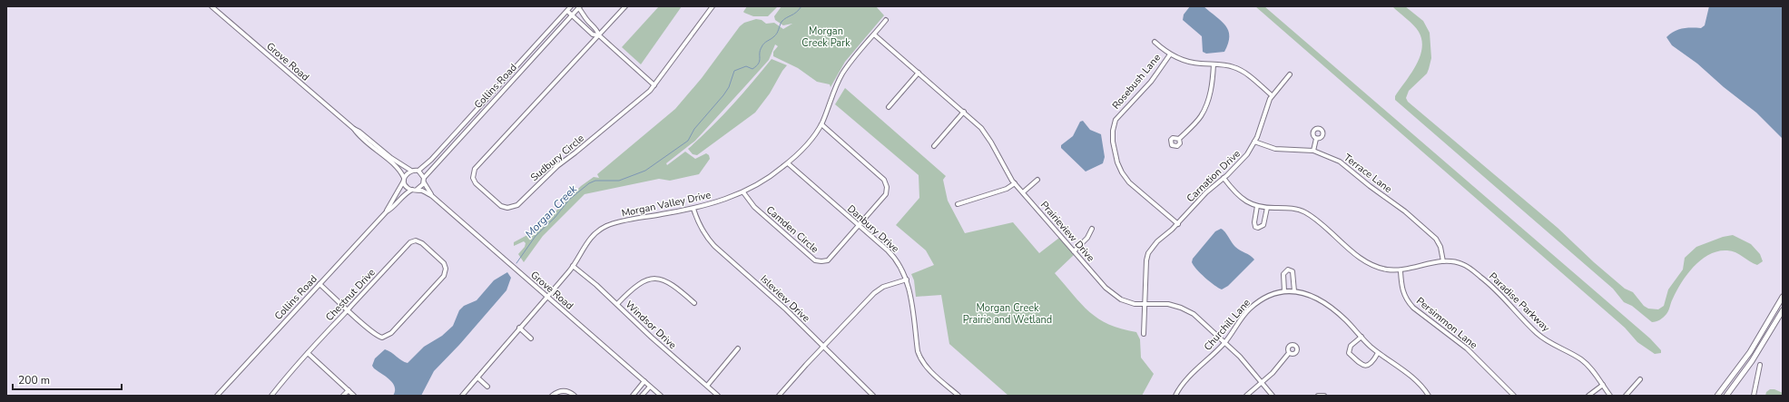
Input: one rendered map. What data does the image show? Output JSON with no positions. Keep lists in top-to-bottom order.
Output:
{
  "streets": {
    "street": [
      "Grove Road",
      "Rosebush Lane",
      "Collins Road",
      "Sudbury Circle",
      "Terrace Lane",
      "Carnation Drive",
      "Morgan Valley Drive",
      "Danbury Drive",
      "Camden Circle",
      "Prairieview Drive",
      "Chestnut Drive",
      "Isleview Drive",
      "Paradise Parkway",
      "Persimmon Lane",
      "Windsor Drive",
      "Churchill Lane"
    ]
  },
  "crossings": [
    ["Grove Road", "Collins Road"],
    ["Grove Road", "Morgan Valley Drive"],
    ["Rosebush Lane", "Carnation Drive"],
    ["Terrace Lane", "Carnation Drive"],
    ["Terrace Lane", "Paradise Parkway"],
    ["Carnation Drive", "Prairieview Drive"],
    ["Carnation Drive", "Paradise Parkway"],
    ["Morgan Valley Drive", "Danbury Drive"],
    ["Morgan Valley Drive", "Camden Circle"],
    ["Morgan Valley Drive", "Prairieview Drive"],
    ["Morgan Valley Drive", "Isleview Drive"],
    ["Morgan Valley Drive", "Windsor Drive"],
    ["Danbury Drive", "Camden Circle"],
    ["Prairieview Drive", "Churchill Lane"],
    ["Paradise Parkway", "Persimmon Lane"]
  ],
  "water": ["Morgan Creek"],
  "parks": ["Morgan Creek Park", "Morgan Creek Prairie and Wetland"],
  "scale_bar": "200 m"
}
